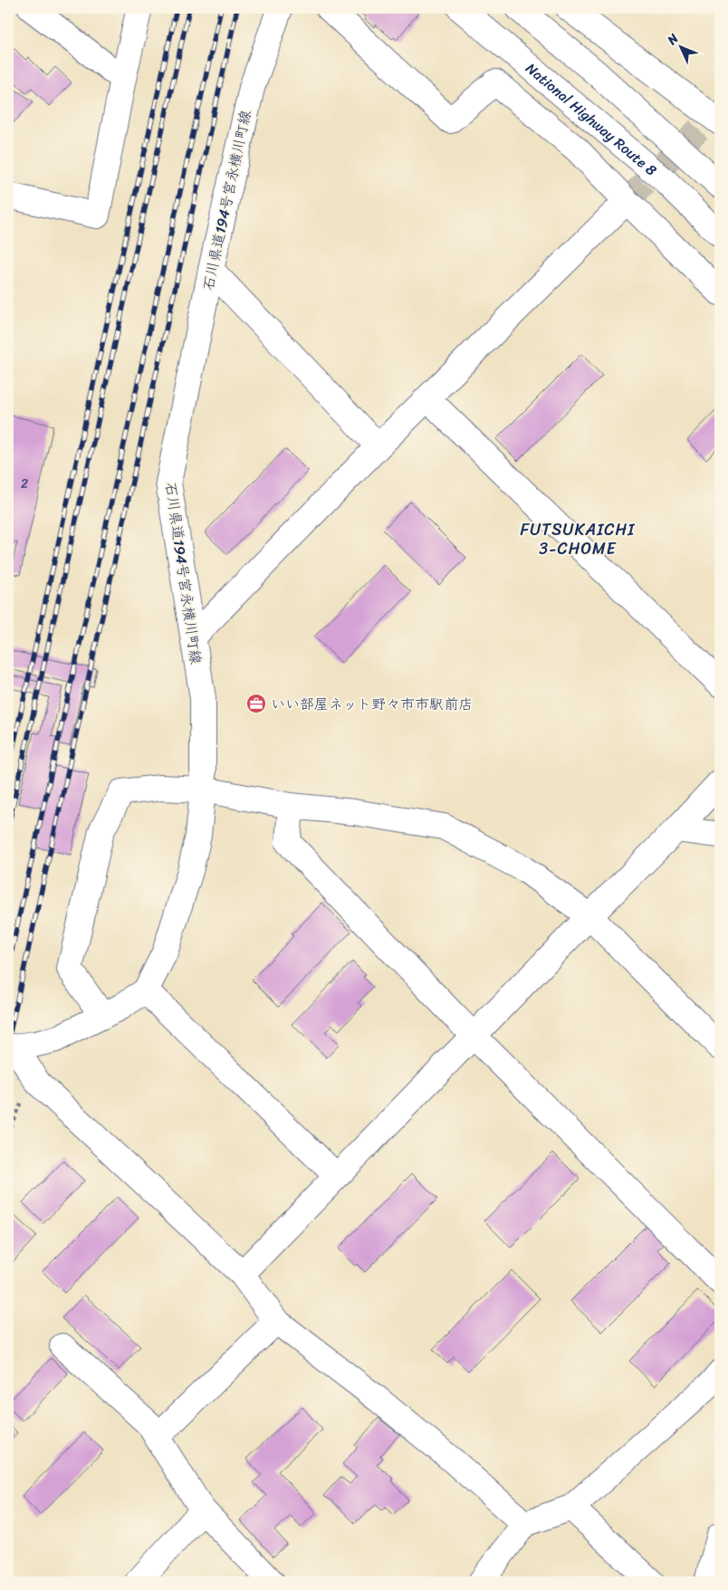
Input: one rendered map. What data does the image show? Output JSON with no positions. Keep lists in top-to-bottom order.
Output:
{
  "streets": {
    "main road": ["National Highway Route 8", "石川県道194号宮永横川町線"]
  },
  "districts": ["FUTSUKAICHI 3-CHOME"],
  "places": {
    "office": ["いい部屋ネット野々市市駅前店"]
  },
  "house_numbers": ["2"],
  "north": "top left"
}
